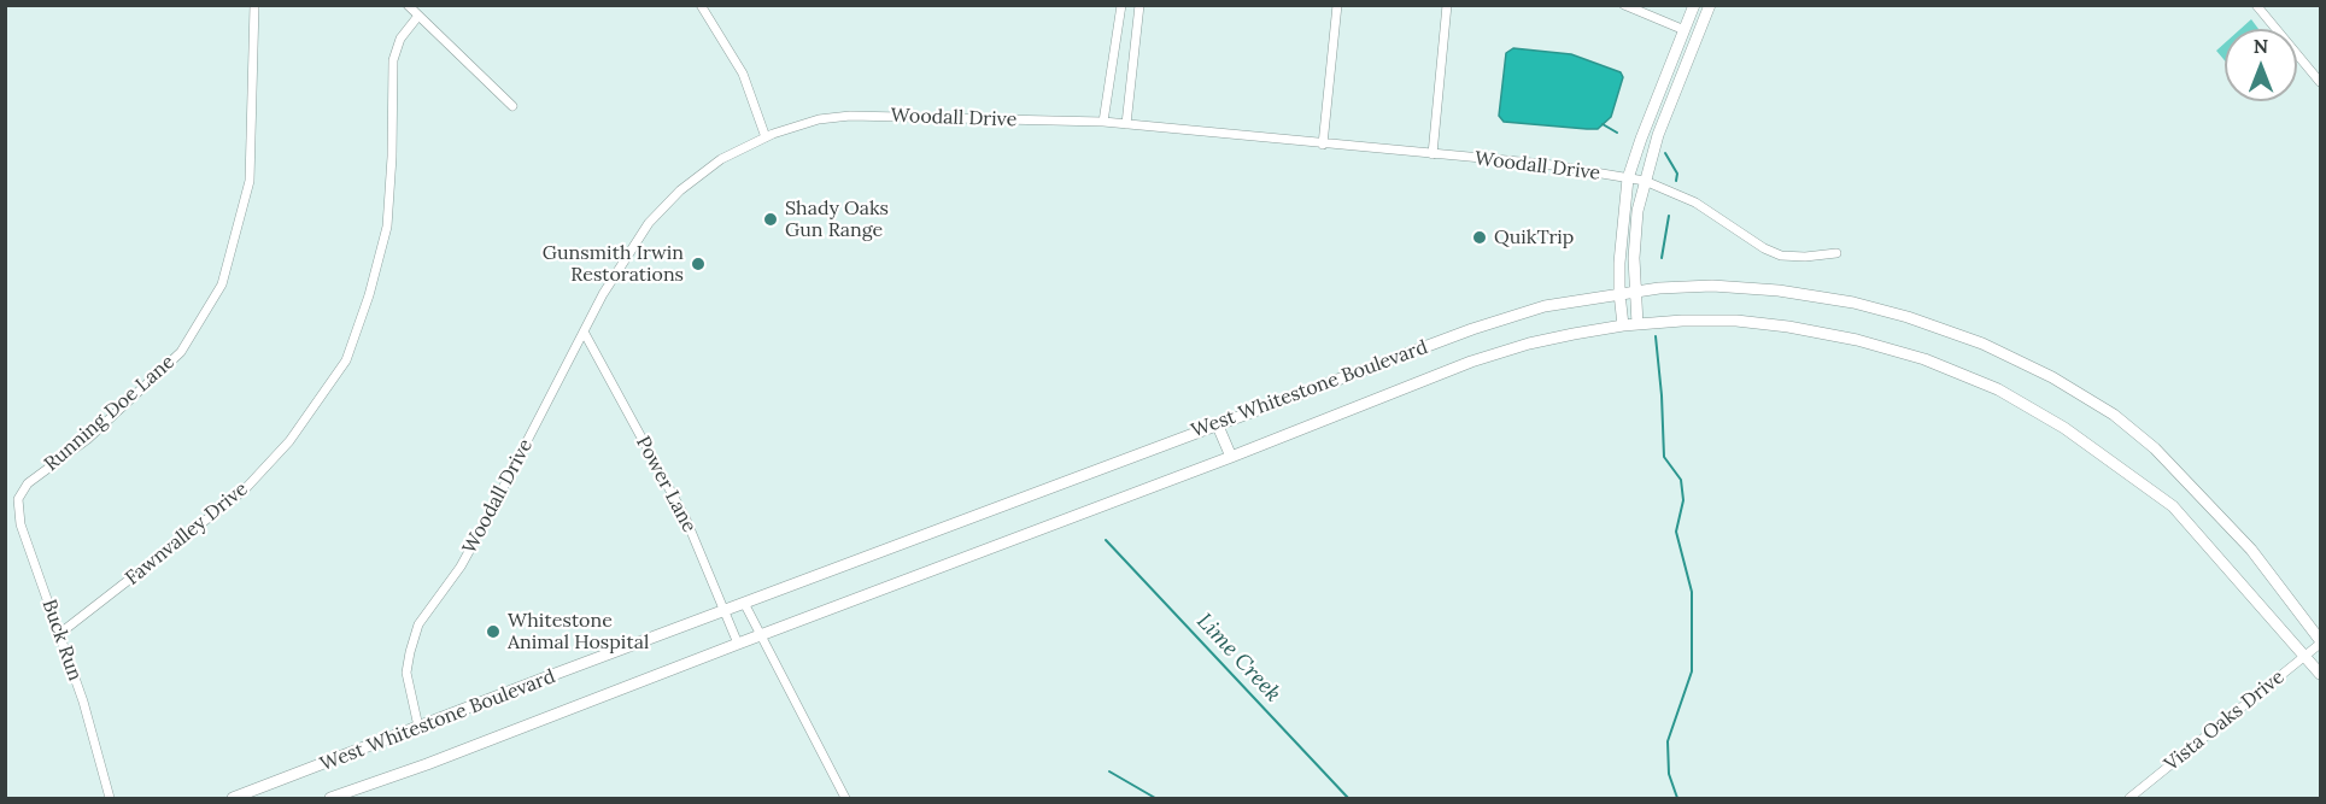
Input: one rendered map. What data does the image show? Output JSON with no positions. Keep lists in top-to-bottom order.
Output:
{
  "streets": {
    "main road": ["West Whitestone Boulevard"],
    "street": [
      "Woodall Drive",
      "Running Doe Lane",
      "Power Lane",
      "Fawnvalley Drive",
      "Buck Run",
      "Vista Oaks Drive"
    ]
  },
  "crossings": [
    ["Woodall Drive", "West Whitestone Boulevard"],
    ["Woodall Drive", "Power Lane"],
    ["West Whitestone Boulevard", "Power Lane"],
    ["West Whitestone Boulevard", "Vista Oaks Drive"],
    ["Running Doe Lane", "Buck Run"],
    ["Fawnvalley Drive", "Buck Run"]
  ],
  "water": ["Lime Creek"],
  "places": [
    "Shady Oaks Gun Range",
    "QuikTrip",
    "Gunsmith Irwin Restorations",
    "Whitestone Animal Hospital"
  ],
  "north": "top"
}
